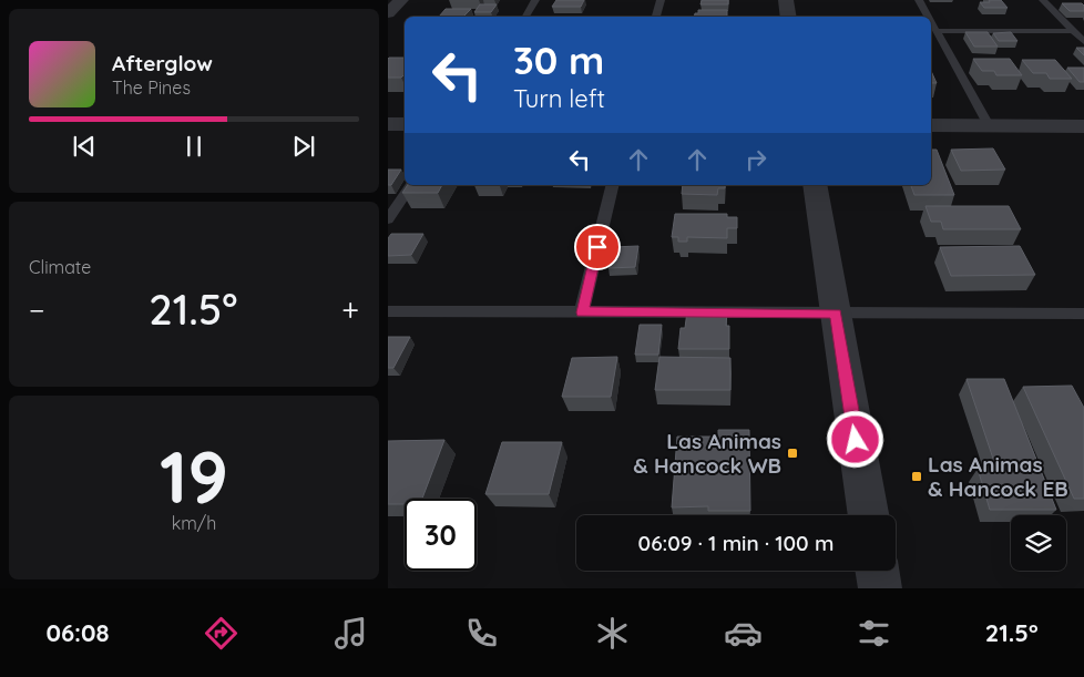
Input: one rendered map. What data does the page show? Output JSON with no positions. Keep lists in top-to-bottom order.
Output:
{
  "places": {
    "transit": ["Las Animas & Hancock WB", "Las Animas & Hancock EB"]
  },
  "page": {
    "turn": ["30 m", "Turn left"],
    "song": ["Afterglow", "The Pines"],
    "tile": [
      "Climate",
      ["19", "km/h"]
    ],
    "heat": ["−", "21.5°", "+"],
    "limit": "30",
    "trip": "06:09 · 1 min · 100 m",
    "tabs": ["06:08", "21.5°"]
  }
}
